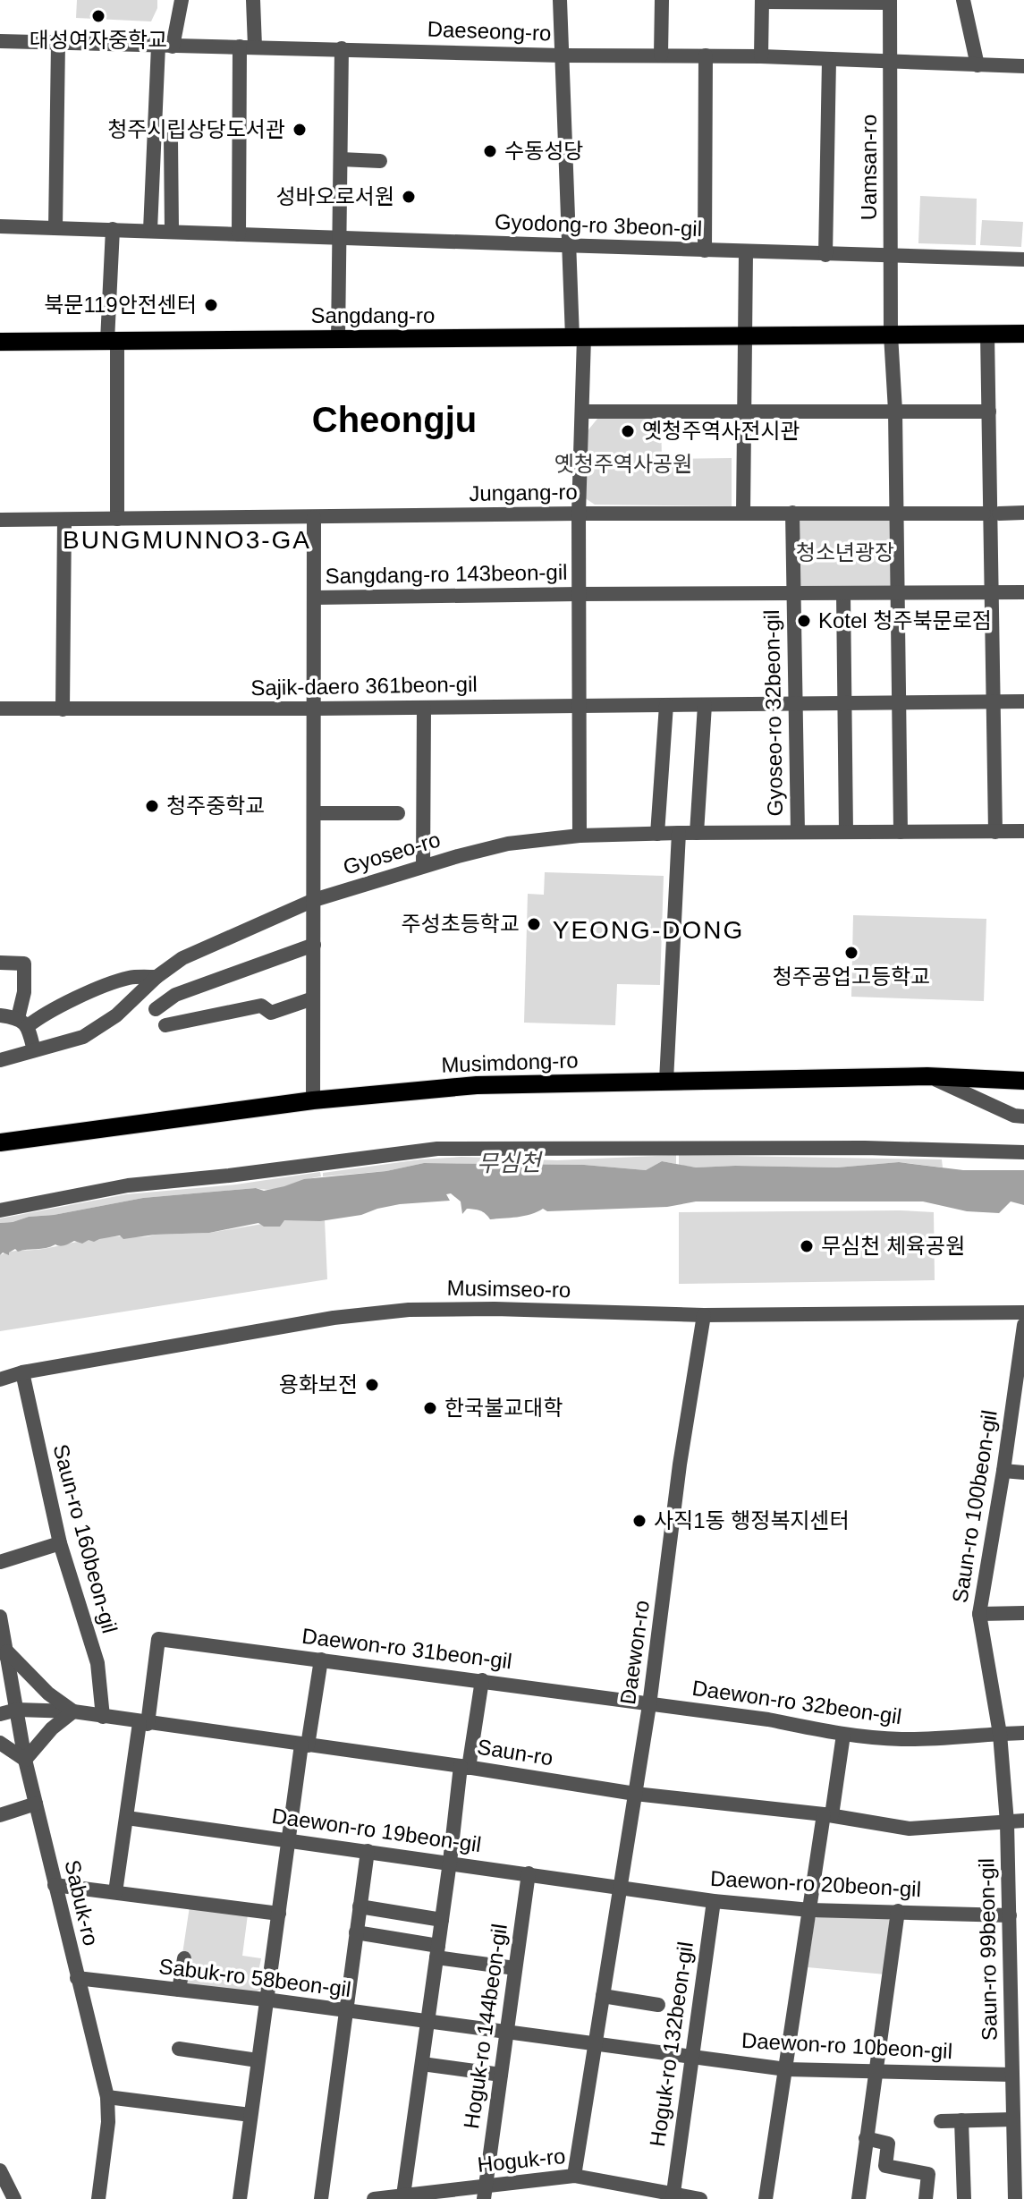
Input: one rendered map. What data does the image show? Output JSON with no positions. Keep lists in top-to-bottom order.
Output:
{
  "streets": {
    "main road": ["Sangdang-ro", "Musimdong-ro"],
    "street": [
      "Daeseong-ro",
      "Uamsan-ro",
      "Gyodong-ro 3beon-gil",
      "Jungang-ro",
      "Sangdang-ro 143beon-gil",
      "Sajik-daero 361beon-gil",
      "Gyoseo-ro 32beon-gil",
      "Gyoseo-ro",
      "Musimseo-ro",
      "Saun-ro 100beon-gil",
      "Saun-ro 160beon-gil",
      "Daewon-ro 31beon-gil",
      "Daewon-ro",
      "Daewon-ro 32beon-gil",
      "Saun-ro",
      "Daewon-ro 19beon-gil",
      "Daewon-ro 20beon-gil",
      "Sabuk-ro",
      "Saun-ro 99beon-gil",
      "Sabuk-ro 58beon-gil",
      "Hoguk-ro 144beon-gil",
      "Hoguk-ro 132beon-gil",
      "Daewon-ro 10beon-gil",
      "Hoguk-ro"
    ]
  },
  "crossings": [
    ["Daeseong-ro", "Uamsan-ro"],
    ["Daeseong-ro", "Sangdang-ro 143beon-gil"],
    ["Uamsan-ro", "Gyodong-ro 3beon-gil"],
    ["Uamsan-ro", "Sangdang-ro"],
    ["Uamsan-ro", "Jungang-ro"],
    ["Uamsan-ro", "Sajik-daero 361beon-gil"],
    ["Uamsan-ro", "Gyoseo-ro 32beon-gil"],
    ["Uamsan-ro", "Gyoseo-ro"],
    ["Gyodong-ro 3beon-gil", "Sangdang-ro 143beon-gil"],
    ["Sangdang-ro", "Sangdang-ro 143beon-gil"],
    ["Jungang-ro", "Sangdang-ro 143beon-gil"],
    ["Jungang-ro", "Gyoseo-ro 32beon-gil"],
    ["Sangdang-ro 143beon-gil", "Sajik-daero 361beon-gil"],
    ["Sangdang-ro 143beon-gil", "Gyoseo-ro 32beon-gil"],
    ["Sangdang-ro 143beon-gil", "Gyoseo-ro"],
    ["Sajik-daero 361beon-gil", "Gyoseo-ro 32beon-gil"],
    ["Gyoseo-ro 32beon-gil", "Gyoseo-ro"],
    ["Musimseo-ro", "Saun-ro 160beon-gil"],
    ["Musimseo-ro", "Daewon-ro"],
    ["Saun-ro 100beon-gil", "Daewon-ro 32beon-gil"],
    ["Saun-ro 100beon-gil", "Saun-ro"],
    ["Saun-ro 100beon-gil", "Saun-ro 99beon-gil"],
    ["Saun-ro 160beon-gil", "Saun-ro"],
    ["Daewon-ro 31beon-gil", "Daewon-ro"],
    ["Daewon-ro 31beon-gil", "Daewon-ro 32beon-gil"],
    ["Daewon-ro 31beon-gil", "Saun-ro"],
    ["Daewon-ro", "Daewon-ro 32beon-gil"],
    ["Daewon-ro", "Saun-ro"],
    ["Daewon-ro", "Daewon-ro 19beon-gil"],
    ["Daewon-ro", "Daewon-ro 20beon-gil"],
    ["Daewon-ro", "Daewon-ro 10beon-gil"],
    ["Daewon-ro", "Hoguk-ro"],
    ["Saun-ro", "Sabuk-ro"],
    ["Saun-ro", "Saun-ro 99beon-gil"],
    ["Daewon-ro 19beon-gil", "Daewon-ro 20beon-gil"],
    ["Daewon-ro 19beon-gil", "Hoguk-ro 144beon-gil"],
    ["Daewon-ro 20beon-gil", "Saun-ro 99beon-gil"],
    ["Daewon-ro 20beon-gil", "Hoguk-ro 132beon-gil"],
    ["Sabuk-ro", "Sabuk-ro 58beon-gil"],
    ["Saun-ro 99beon-gil", "Daewon-ro 10beon-gil"],
    ["Sabuk-ro 58beon-gil", "Hoguk-ro 144beon-gil"],
    ["Sabuk-ro 58beon-gil", "Daewon-ro 10beon-gil"],
    ["Hoguk-ro 144beon-gil", "Daewon-ro 10beon-gil"],
    ["Hoguk-ro 144beon-gil", "Hoguk-ro"],
    ["Hoguk-ro 132beon-gil", "Daewon-ro 10beon-gil"],
    ["Hoguk-ro 132beon-gil", "Hoguk-ro"]
  ],
  "districts": ["Cheongju", "BUNGMUNNO3-GA", "YEONG-DONG"],
  "water": ["무심천"],
  "parks": ["옛청주역사공원", "청소년광장"],
  "places": [
    "대성여자중학교",
    "청주시립상당도서관",
    "수동성당",
    "성바오로서원",
    "북문119안전센터",
    "옛청주역사전시관",
    "Kotel 청주북문로점",
    "청주중학교",
    "주성초등학교",
    "청주공업고등학교",
    "무심천 체육공원",
    "용화보전",
    "한국불교대학",
    "사직1동 행정복지센터"
  ]
}
